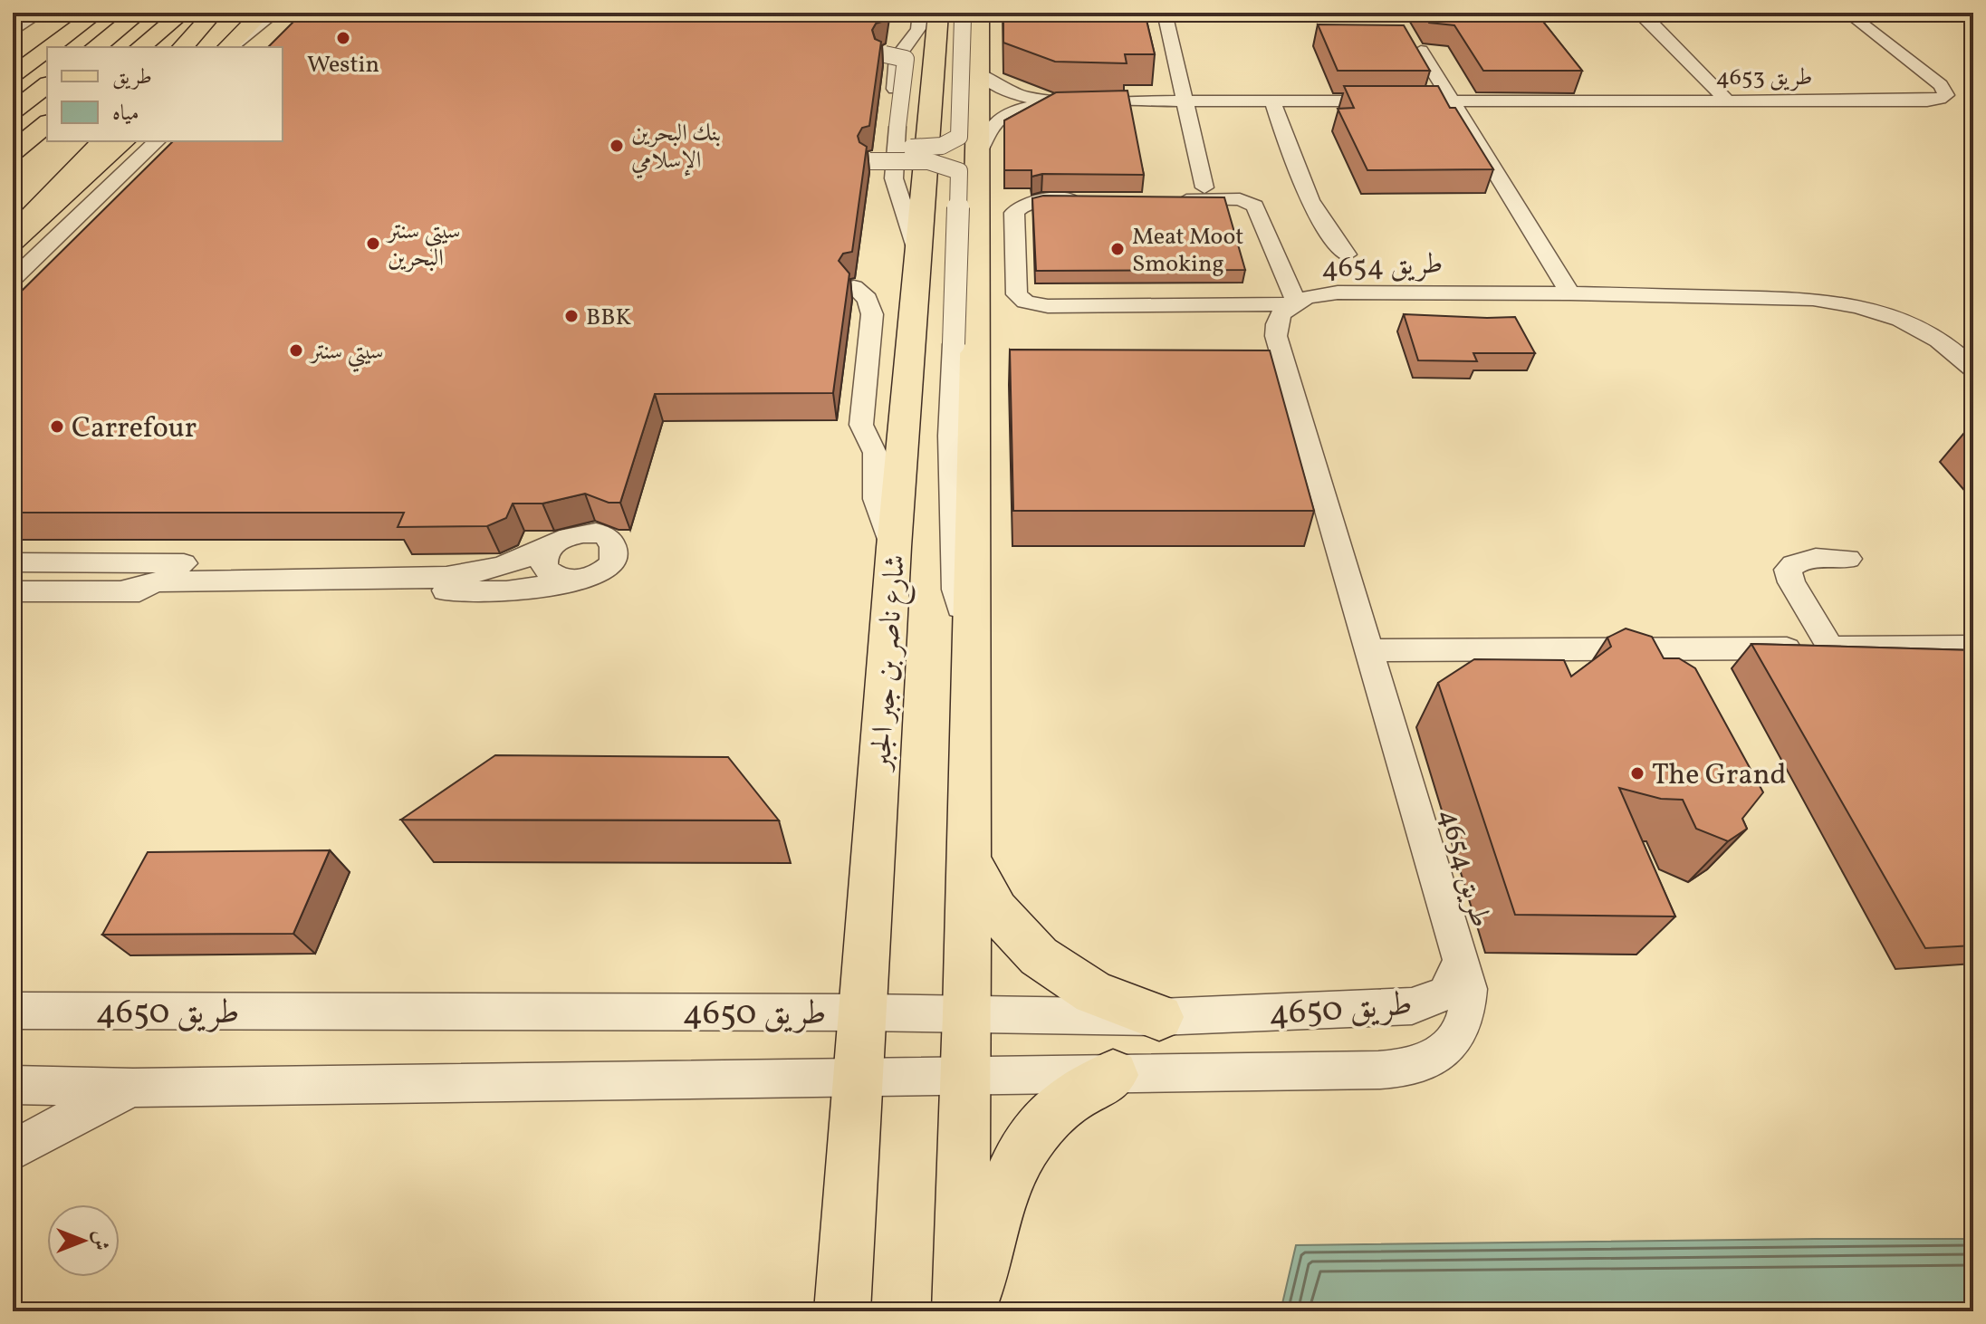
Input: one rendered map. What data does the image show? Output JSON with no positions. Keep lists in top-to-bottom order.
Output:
{
  "streets": {
    "main road": ["شارع ناصر بن جبر الجبر"],
    "street": ["طريق 4653", "طريق 4654", "طريق 4650"]
  },
  "crossings": [
    ["طريق 4654", "طريق 4650"],
    ["شارع ناصر بن جبر الجبر", "طريق 4650"]
  ],
  "places": [
    "Westin",
    "بنك البحرين الإسلامي",
    "سيتي سنتر البحرين",
    "Meat Moot Smoking",
    "BBK",
    "سيتي سنتر",
    "Carrefour",
    "The Grand"
  ],
  "legend": ["طريق", "مياه"],
  "north": "right"
}
